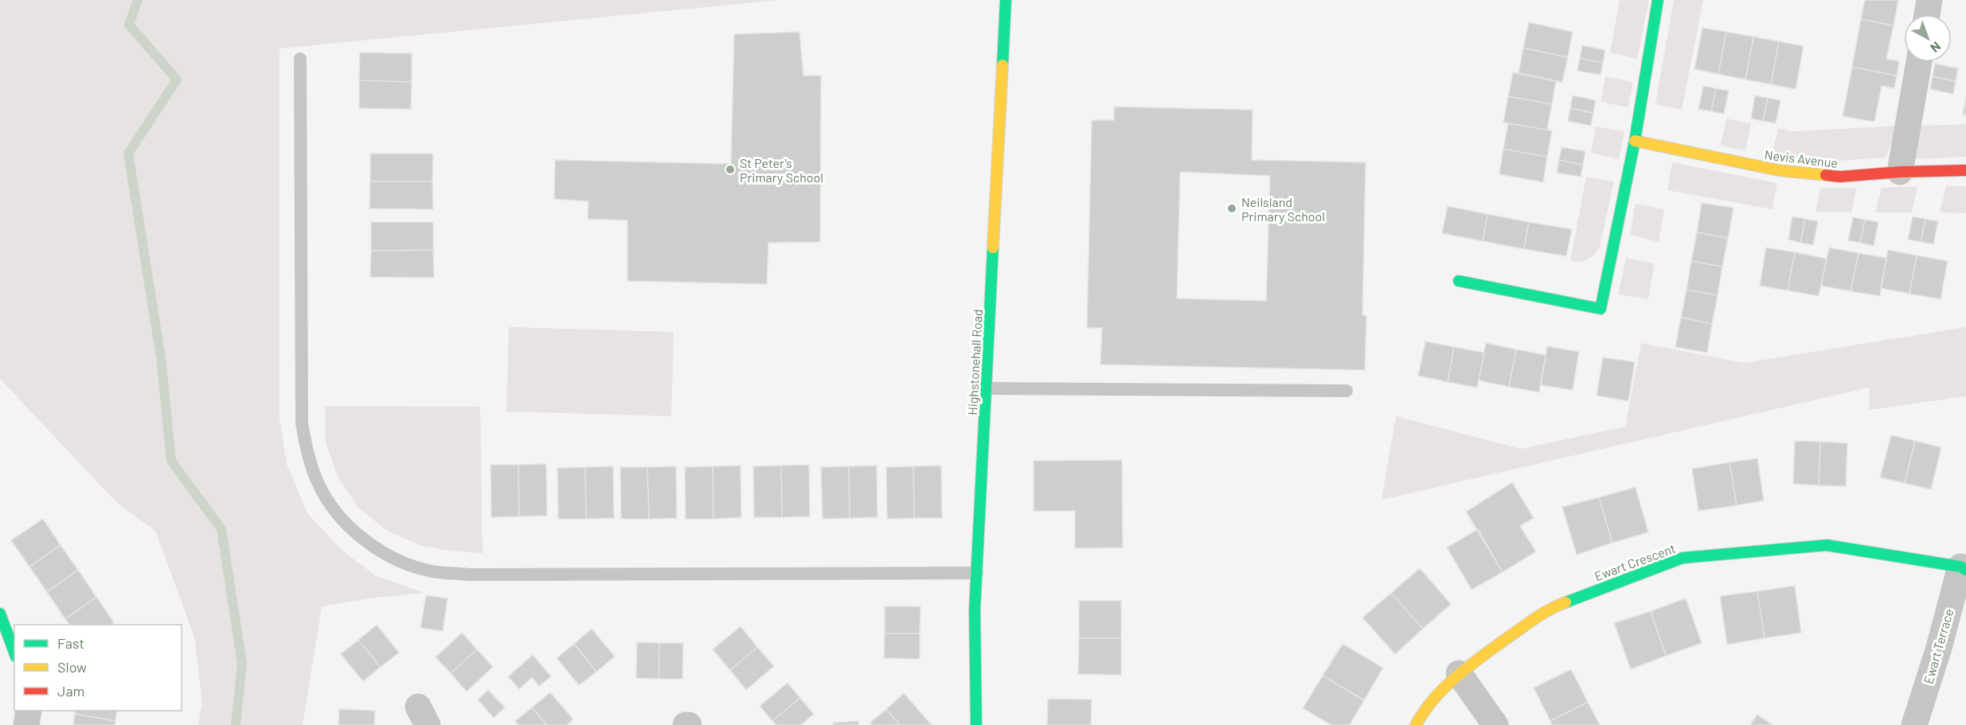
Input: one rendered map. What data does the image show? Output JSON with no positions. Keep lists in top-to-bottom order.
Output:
{
  "streets": {
    "street": [
      "Nevis Avenue",
      "Highstonehall Road",
      "Ewart Crescent",
      "Ewart Terrace"
    ]
  },
  "crossings": [
    ["Ewart Crescent", "Ewart Terrace"]
  ],
  "places": ["St Peter's Primary School", "Neilsland Primary School"],
  "legend": ["Fast", "Slow", "Jam"],
  "north": "bottom right"
}
